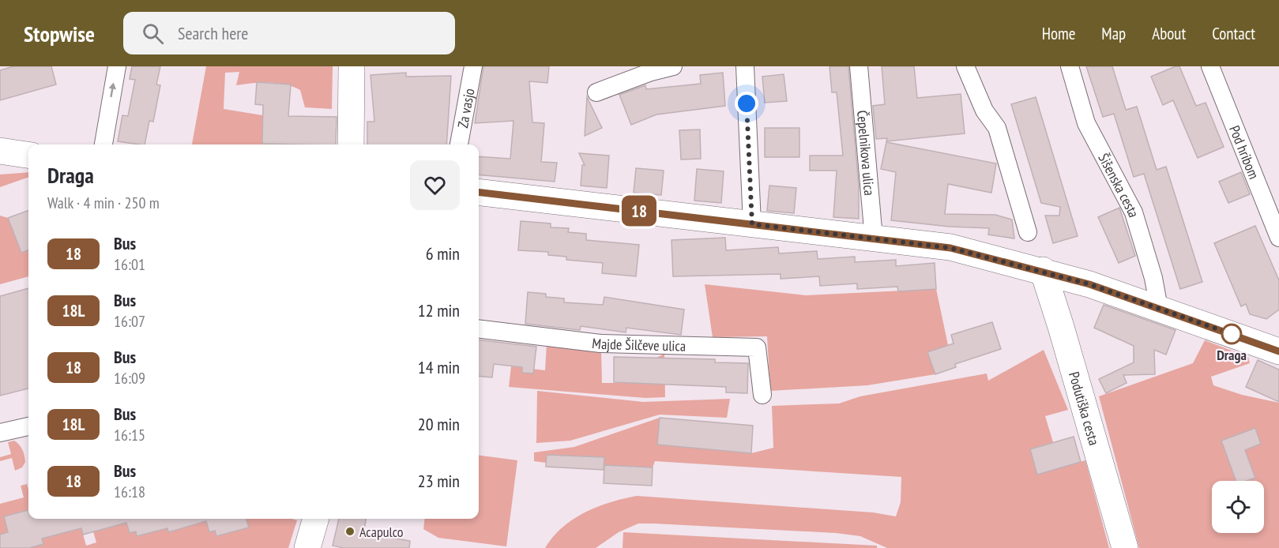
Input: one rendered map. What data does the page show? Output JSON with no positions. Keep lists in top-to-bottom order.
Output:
{
  "streets": {
    "main road": ["Podutiška cesta"],
    "street": [
      "Za vasjo",
      "Pod hribom",
      "Čepelnikova ulica",
      "Šišenska cesta",
      "Majde Šilčeve ulica"
    ]
  },
  "places": ["Draga", "Acapulco"],
  "lines": ["bus line 18"],
  "page": {
    "header": "Stopwise",
    "search": "Search here",
    "nav": [
      "Home",
      "Map",
      "About",
      "Contact"
    ],
    "on_map": "18",
    "heading": ["Draga", "Walk · 4 min · 250 m"],
    "list": [
      {
        "mark": "18",
        "name": "Bus",
        "note": "16:01",
        "value": "6 min"
      },
      {
        "mark": "18L",
        "name": "Bus",
        "note": "16:07",
        "value": "12 min"
      },
      {
        "mark": "18",
        "name": "Bus",
        "note": "16:09",
        "value": "14 min"
      },
      {
        "mark": "18L",
        "name": "Bus",
        "note": "16:15",
        "value": "20 min"
      },
      {
        "mark": "18",
        "name": "Bus",
        "note": "16:18",
        "value": "23 min"
      }
    ]
  }
}
